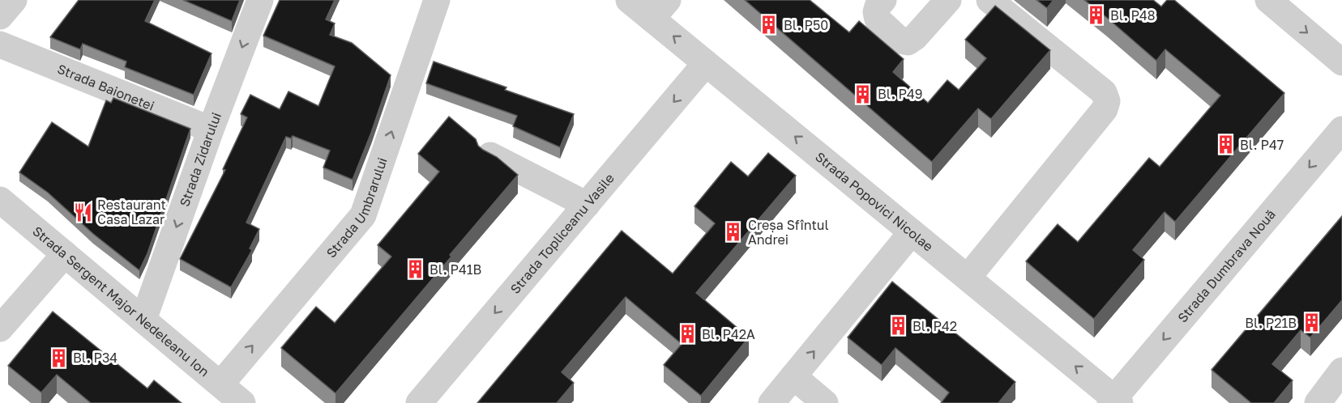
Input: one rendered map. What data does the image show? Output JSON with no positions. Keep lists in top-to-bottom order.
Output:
{
  "streets": {
    "street": [
      "Strada Baionetei",
      "Strada Zidarului",
      "Strada Popovici Nicolae",
      "Strada Umbrarului",
      "Strada Topliceanu Vasile",
      "Strada Dumbrava Nouă",
      "Strada Sergent Major Nedeleanu Ion"
    ]
  },
  "crossings": [
    ["Strada Baionetei", "Strada Zidarului"],
    ["Strada Zidarului", "Strada Sergent Major Nedeleanu Ion"],
    ["Strada Popovici Nicolae", "Strada Topliceanu Vasile"],
    ["Strada Popovici Nicolae", "Strada Dumbrava Nouă"],
    ["Strada Umbrarului", "Strada Sergent Major Nedeleanu Ion"]
  ],
  "one_way": [
    "Strada Zidarului",
    "Strada Popovici Nicolae",
    "Strada Umbrarului",
    "Strada Topliceanu Vasile",
    "Strada Dumbrava Nouă"
  ],
  "places": {
    "building": [
      "Bl. P48",
      "Bl. P50",
      "Bl. P49",
      "Bl. P47",
      "Creșa Sfîntul Andrei",
      "Bl. P41B",
      "Bl. P21B",
      "Bl. P42",
      "Bl. P42A",
      "Bl. P34"
    ],
    "restaurant": ["Restaurant Casa Lazar"]
  }
}
